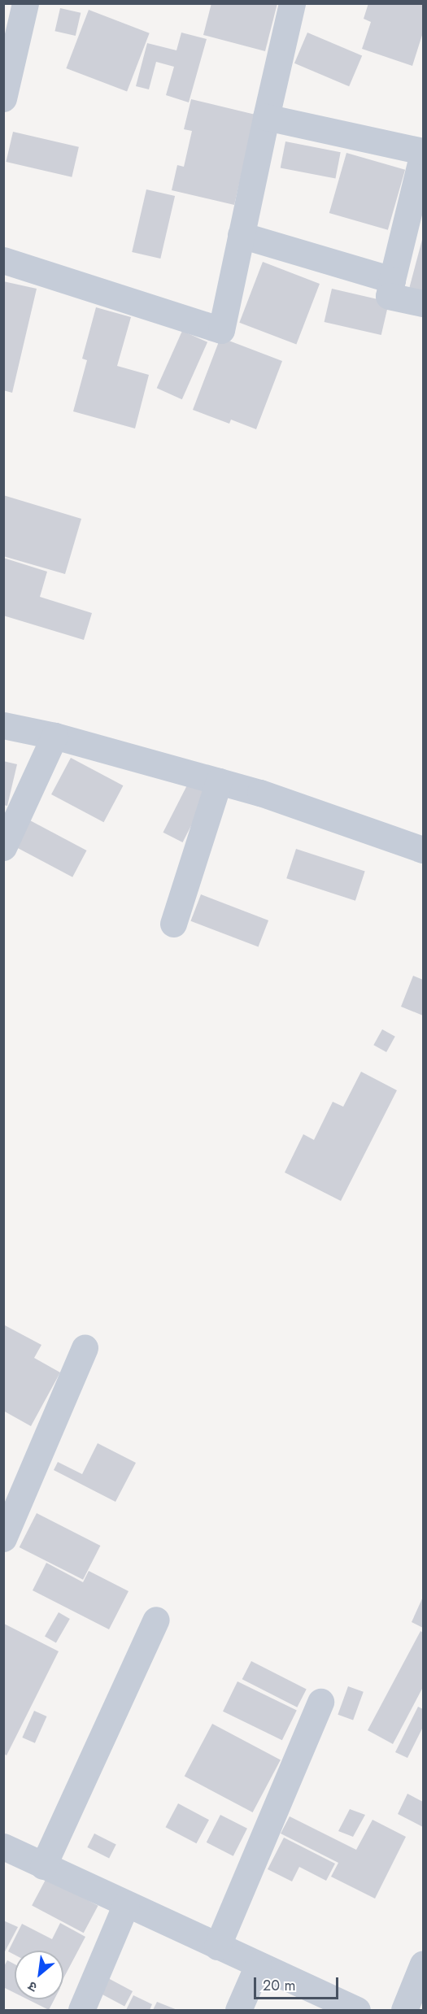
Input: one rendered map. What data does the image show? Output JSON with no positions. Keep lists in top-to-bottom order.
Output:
{
  "scale_bar": "20 m",
  "north": "bottom left"
}
